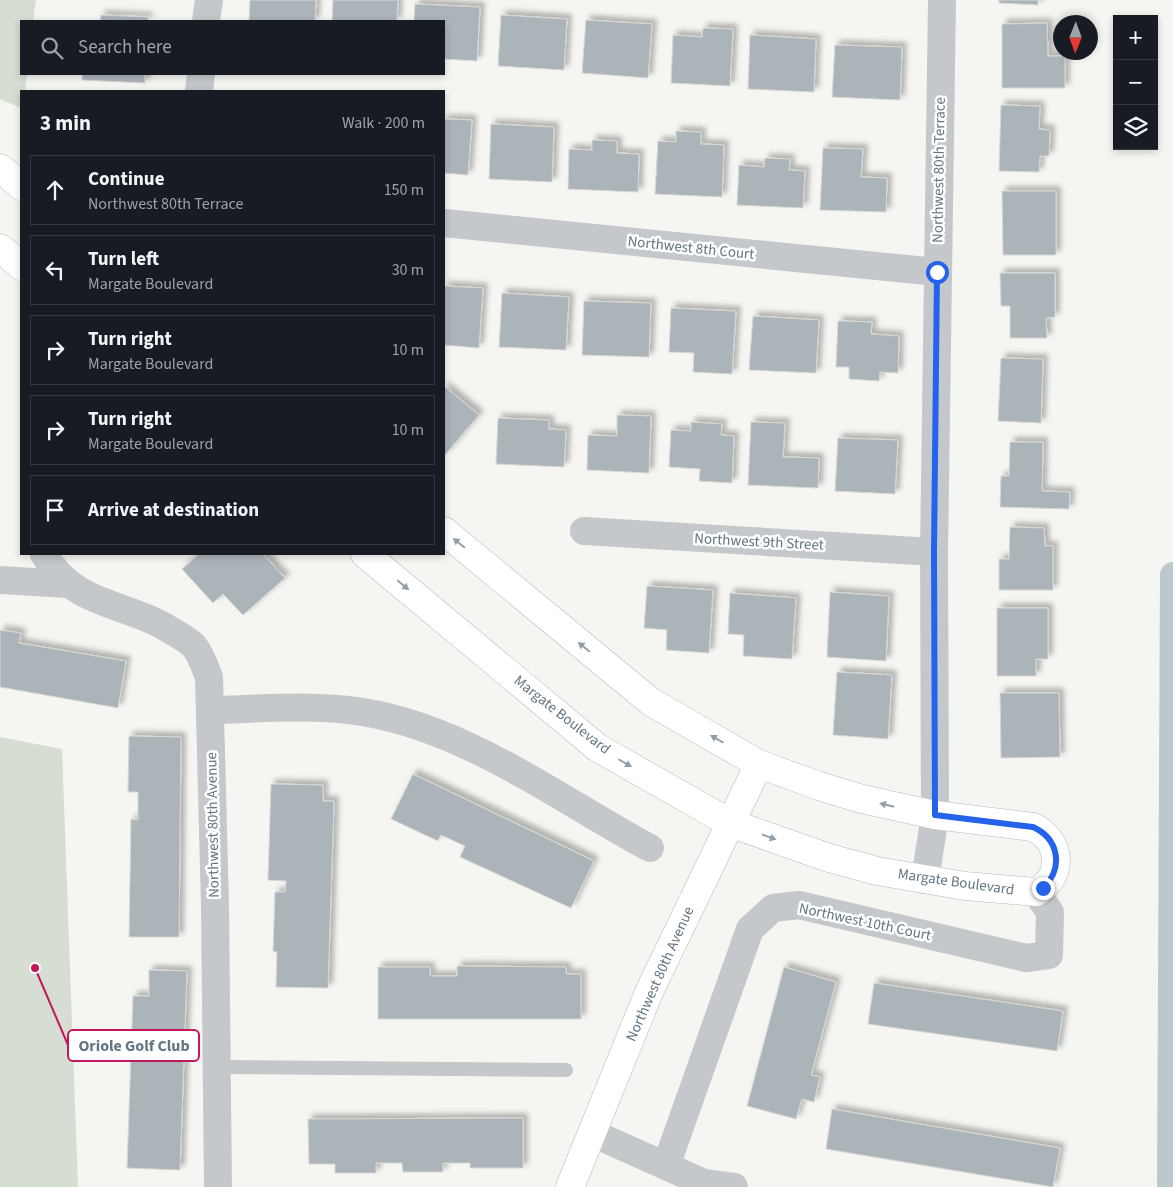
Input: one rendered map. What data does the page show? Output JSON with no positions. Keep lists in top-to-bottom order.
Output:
{
  "streets": {
    "street": [
      "Northwest 80th Terrace",
      "Northwest 8th Court",
      "Northwest 9th Street",
      "Margate Boulevard",
      "Northwest 80th Avenue",
      "Northwest 10th Court"
    ]
  },
  "crossings": [
    ["Northwest 80th Terrace", "Northwest 8th Court"],
    ["Northwest 80th Terrace", "Northwest 9th Street"],
    ["Northwest 80th Terrace", "Margate Boulevard"],
    ["Margate Boulevard", "Northwest 80th Avenue"],
    ["Margate Boulevard", "Northwest 10th Court"]
  ],
  "places": ["Oriole Golf Club"],
  "north": "bottom",
  "page": {
    "map_buttons": ["+", "−"],
    "search": "Search here",
    "heading": ["3 min", "Walk · 200 m"],
    "list": [
      ["Continue", "Northwest 80th Terrace", "150 m"],
      ["Turn left", "Margate Boulevard", "30 m"],
      ["Turn right", "Margate Boulevard", "10 m"],
      ["Turn right", "Margate Boulevard", "10 m"],
      "Arrive at destination"
    ]
  }
}
